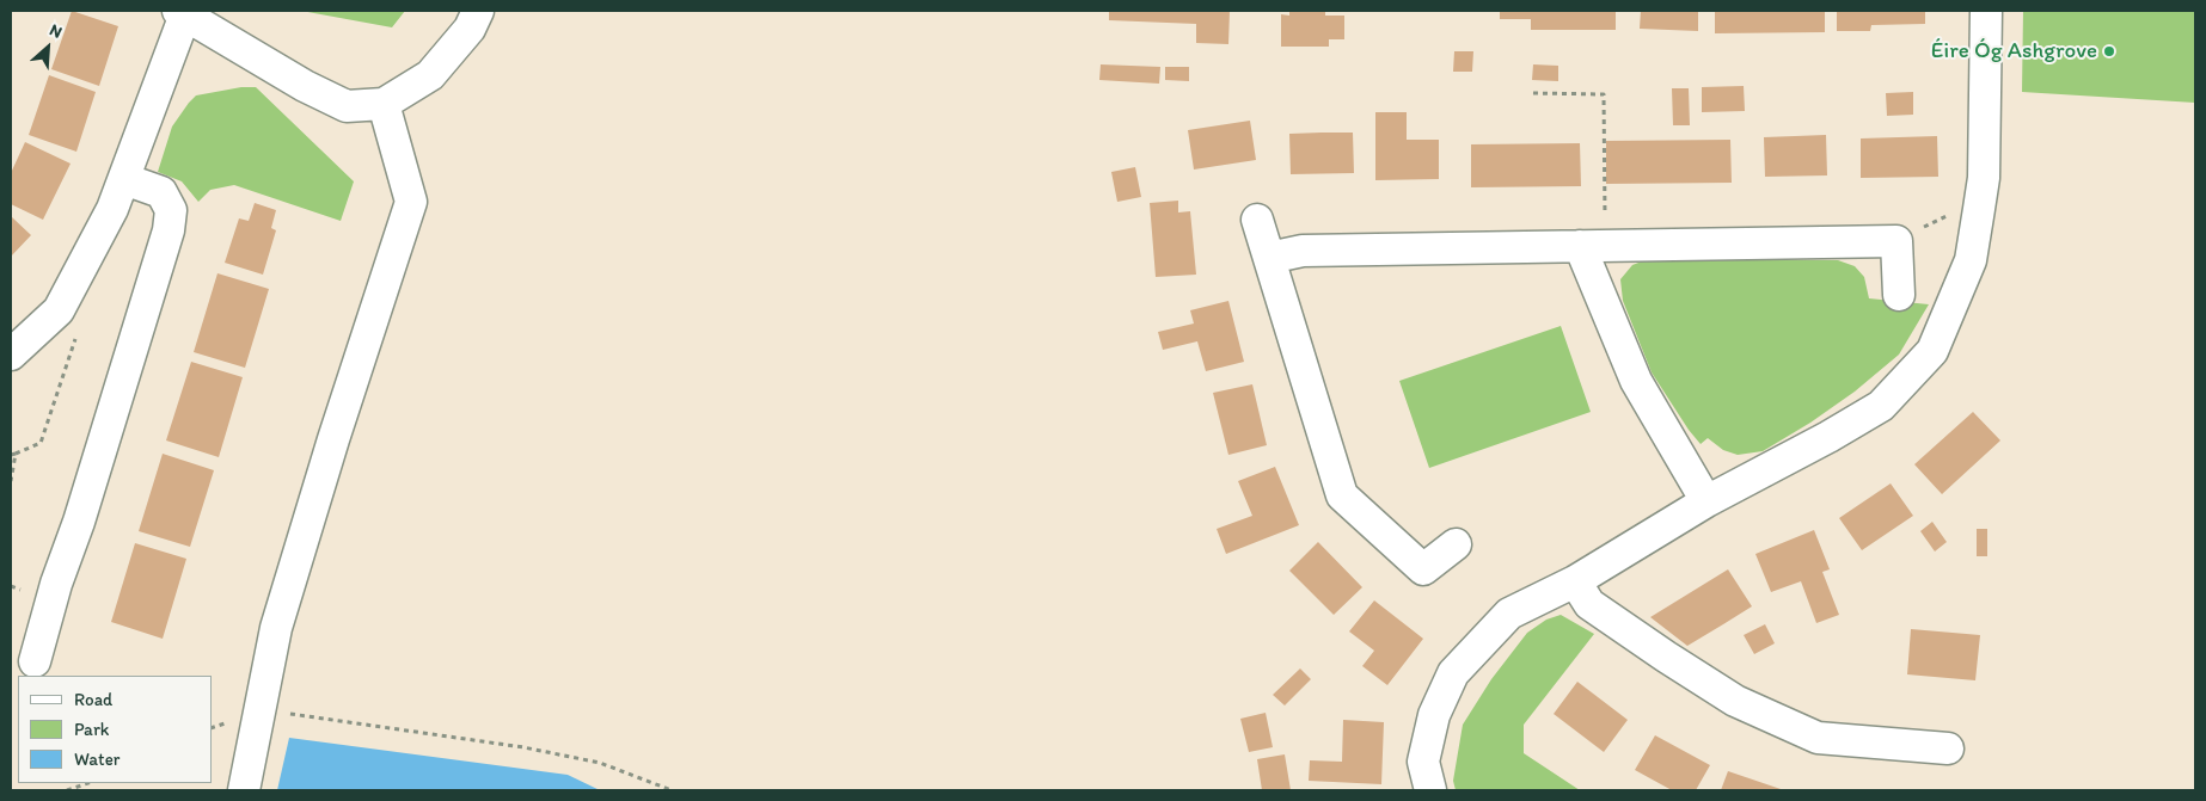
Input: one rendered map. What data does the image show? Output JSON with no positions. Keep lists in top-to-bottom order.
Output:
{
  "places": ["Éire Óg Ashgrove"],
  "legend": ["Road", "Park", "Water"],
  "north": "top right"
}
